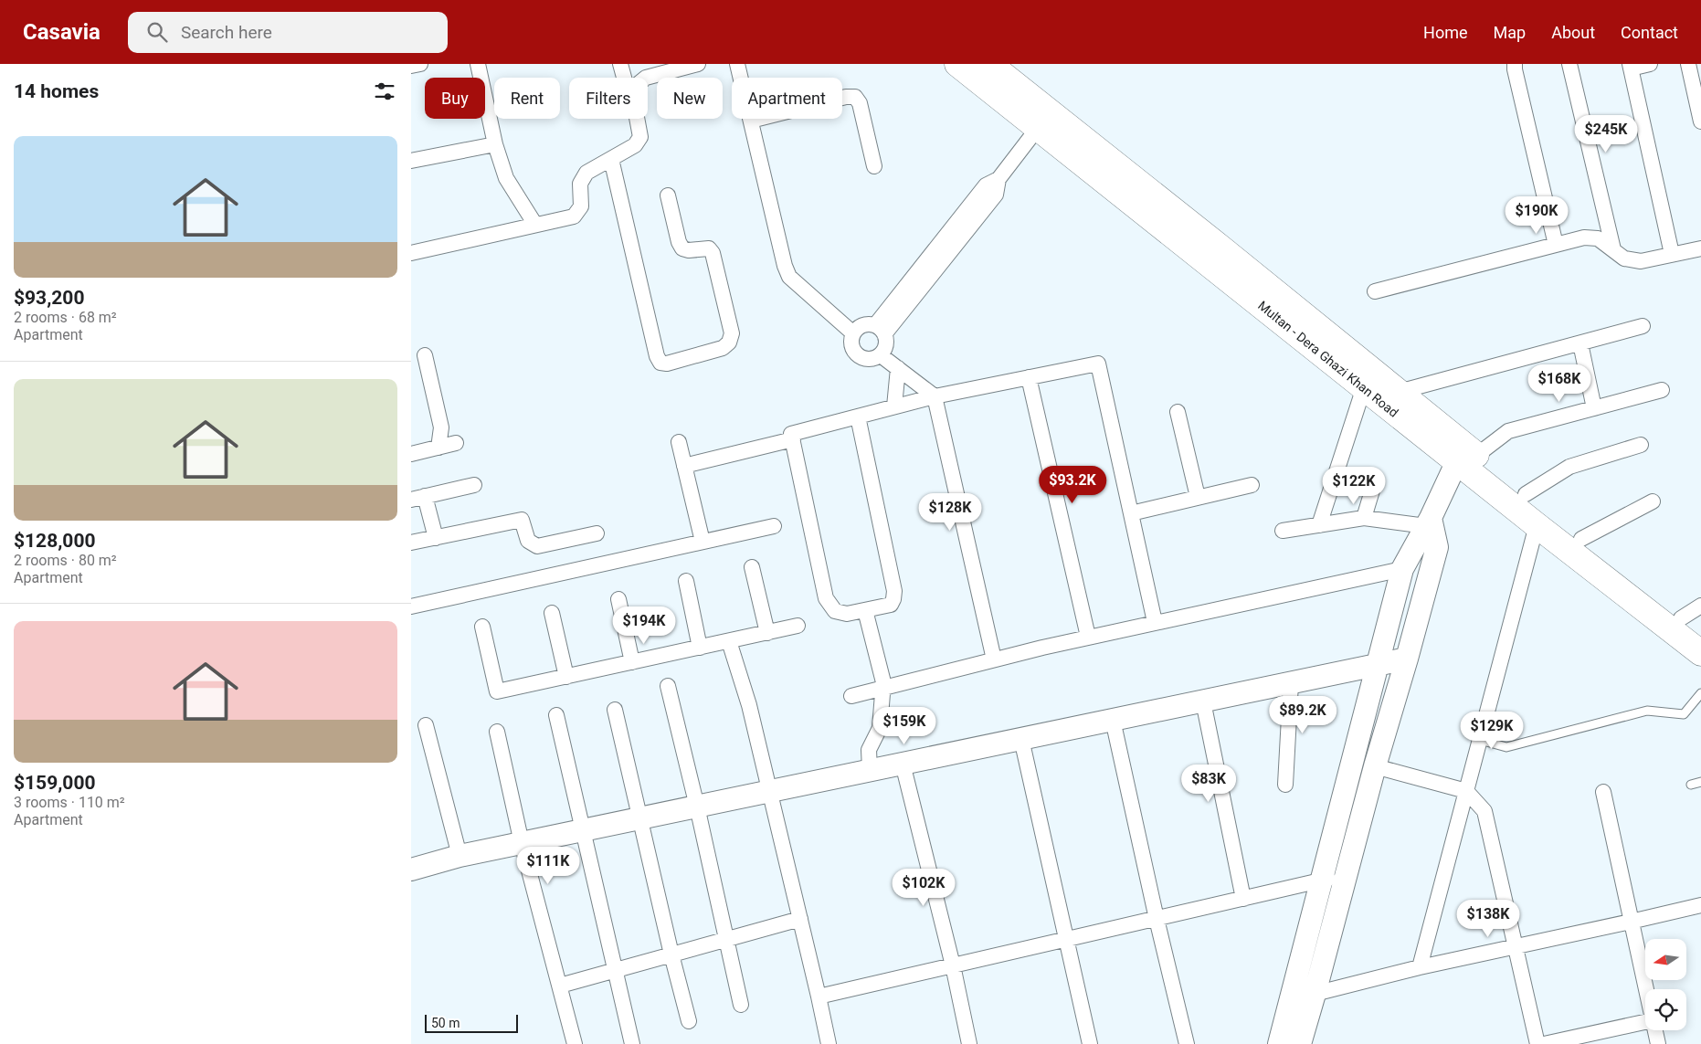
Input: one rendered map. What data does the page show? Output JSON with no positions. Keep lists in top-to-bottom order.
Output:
{
  "streets": {
    "highway": ["Multan - Dera Ghazi Khan Road"]
  },
  "scale_bar": "50 m",
  "north": "left",
  "page": {
    "header": "Casavia",
    "search": "Search here",
    "nav": [
      "Home",
      "Map",
      "About",
      "Contact"
    ],
    "heading": "14 homes",
    "chip": [
      "Buy",
      "Rent",
      "Filters",
      "New",
      "Apartment"
    ],
    "price": [
      "$245K",
      "$190K",
      "$168K",
      "$93.2K",
      "$122K",
      "$128K",
      "$194K",
      "$89.2K",
      "$159K",
      "$129K",
      "$83K",
      "$111K",
      "$102K",
      "$138K"
    ],
    "list": [
      {
        "name": "$93,200",
        "note": "2 rooms · 68 m² · Apartment"
      },
      {
        "name": "$128,000",
        "note": "2 rooms · 80 m² · Apartment"
      },
      {
        "name": "$159,000",
        "note": "3 rooms · 110 m² · Apartment"
      }
    ],
    "scale": "50 m"
  }
}
